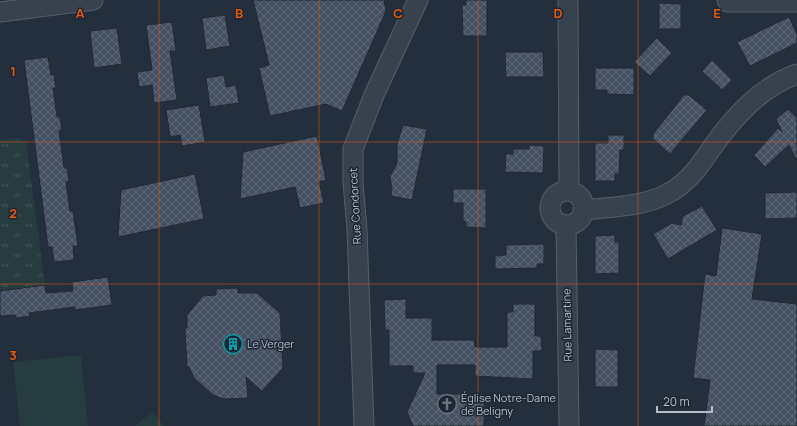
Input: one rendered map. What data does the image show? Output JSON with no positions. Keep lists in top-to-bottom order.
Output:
{
  "streets": {
    "street": ["Rue Condorcet", "Rue Lamartine"]
  },
  "places": {
    "building": ["Le Verger"],
    "church": ["Église Notre-Dame de Beligny"]
  },
  "scale_bar": "20 m",
  "grid": {
    "columns": [
      "A",
      "B",
      "C",
      "D",
      "E"
    ],
    "rows": ["1", "2", "3"]
  }
}
